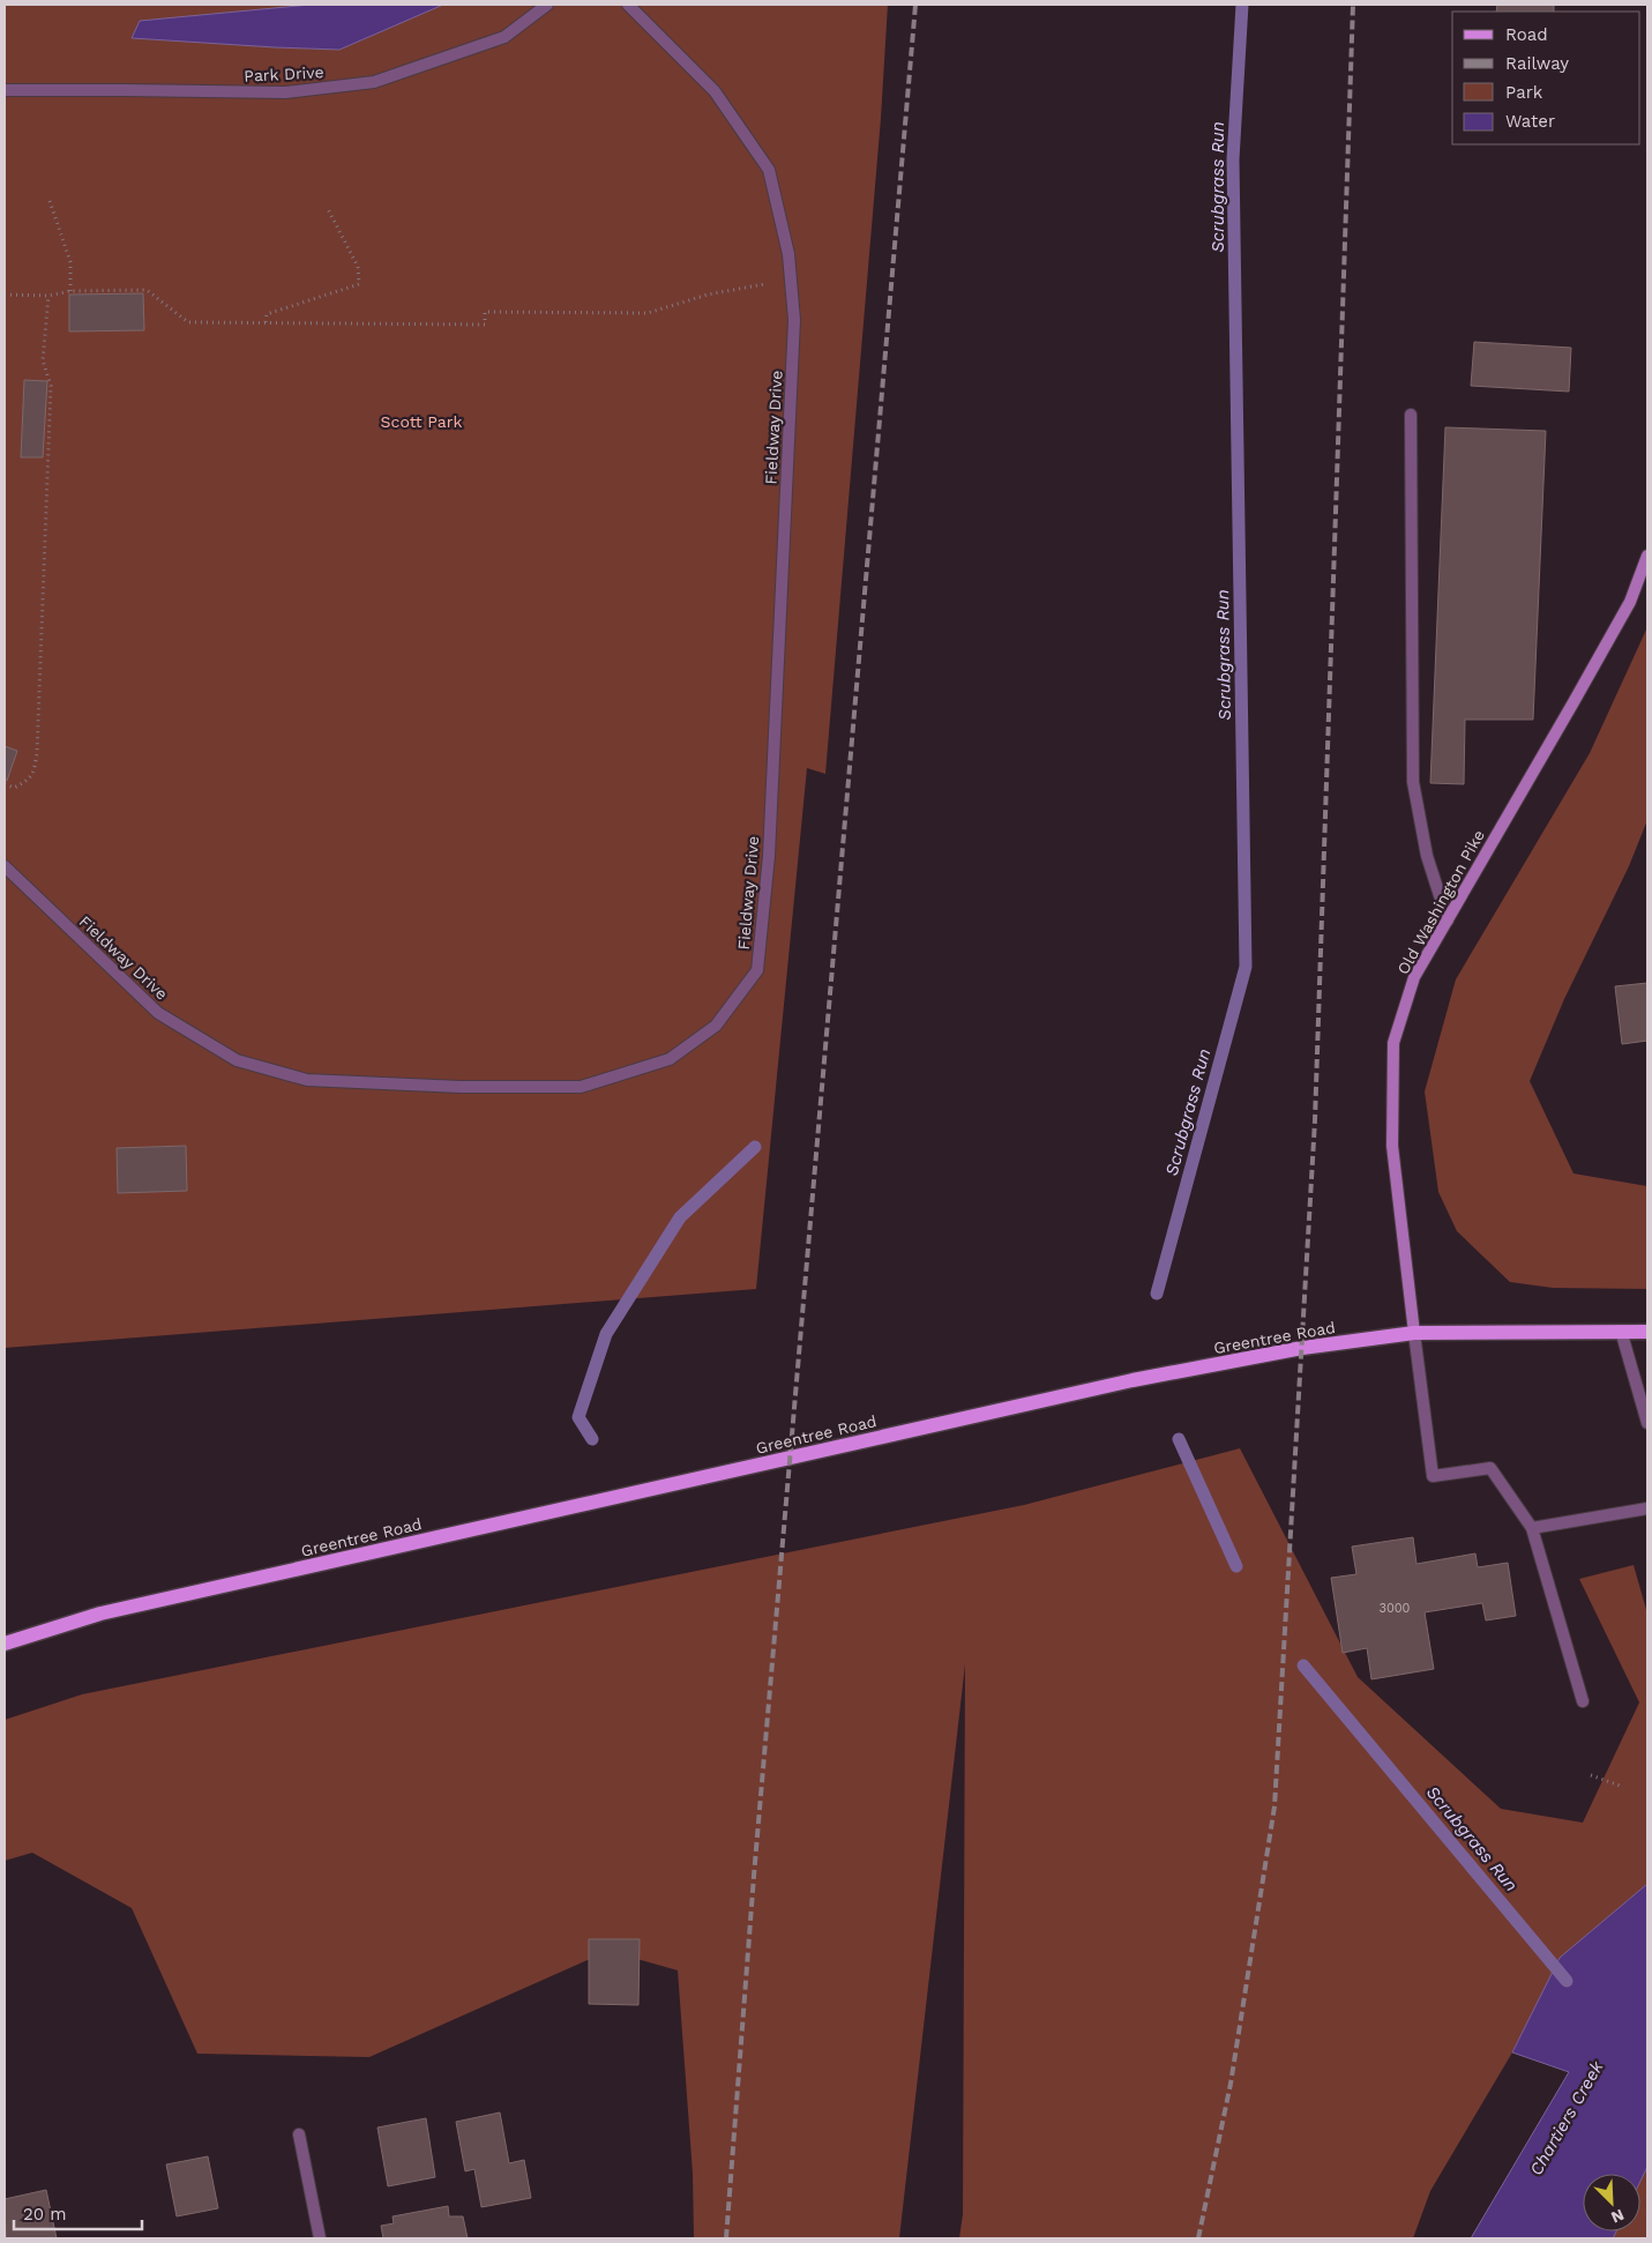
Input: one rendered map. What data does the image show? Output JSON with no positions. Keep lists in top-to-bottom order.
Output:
{
  "streets": {
    "main road": ["Greentree Road"],
    "street": ["Park Drive", "Fieldway Drive", "Old Washington Pike"]
  },
  "crossings": [
    ["Old Washington Pike", "Greentree Road"]
  ],
  "water": ["Scrubgrass Run", "Chartiers Creek"],
  "parks": ["Scott Park"],
  "house_numbers": ["3000"],
  "legend": [
    "Road",
    "Railway",
    "Park",
    "Water"
  ],
  "scale_bar": "20 m",
  "north": "bottom right"
}
